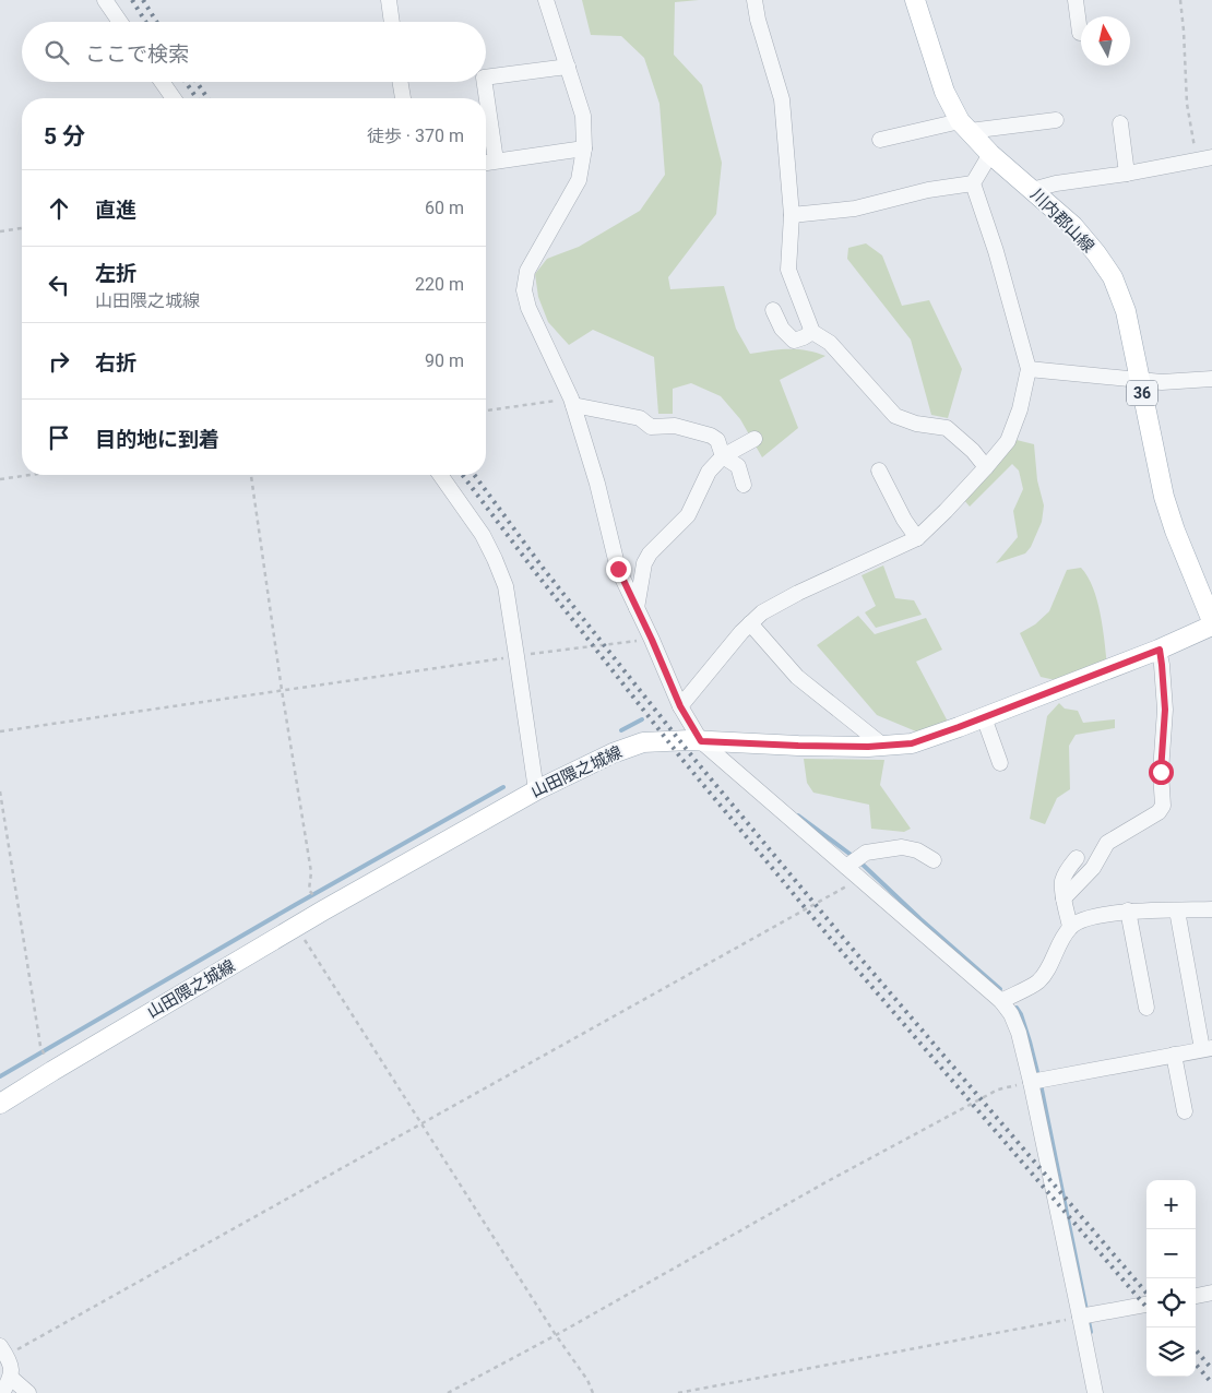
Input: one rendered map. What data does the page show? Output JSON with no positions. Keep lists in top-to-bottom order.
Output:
{
  "streets": {
    "main road": ["川内郡山線", "36", "山田隈之城線"]
  },
  "north": "top",
  "page": {
    "search": "ここで検索",
    "heading": ["5 分", "徒歩 · 370 m"],
    "list": [
      ["直進", "60 m"],
      ["左折", "山田隈之城線", "220 m"],
      ["右折", "90 m"],
      "目的地に到着"
    ],
    "map_buttons": ["+", "−"]
  }
}
